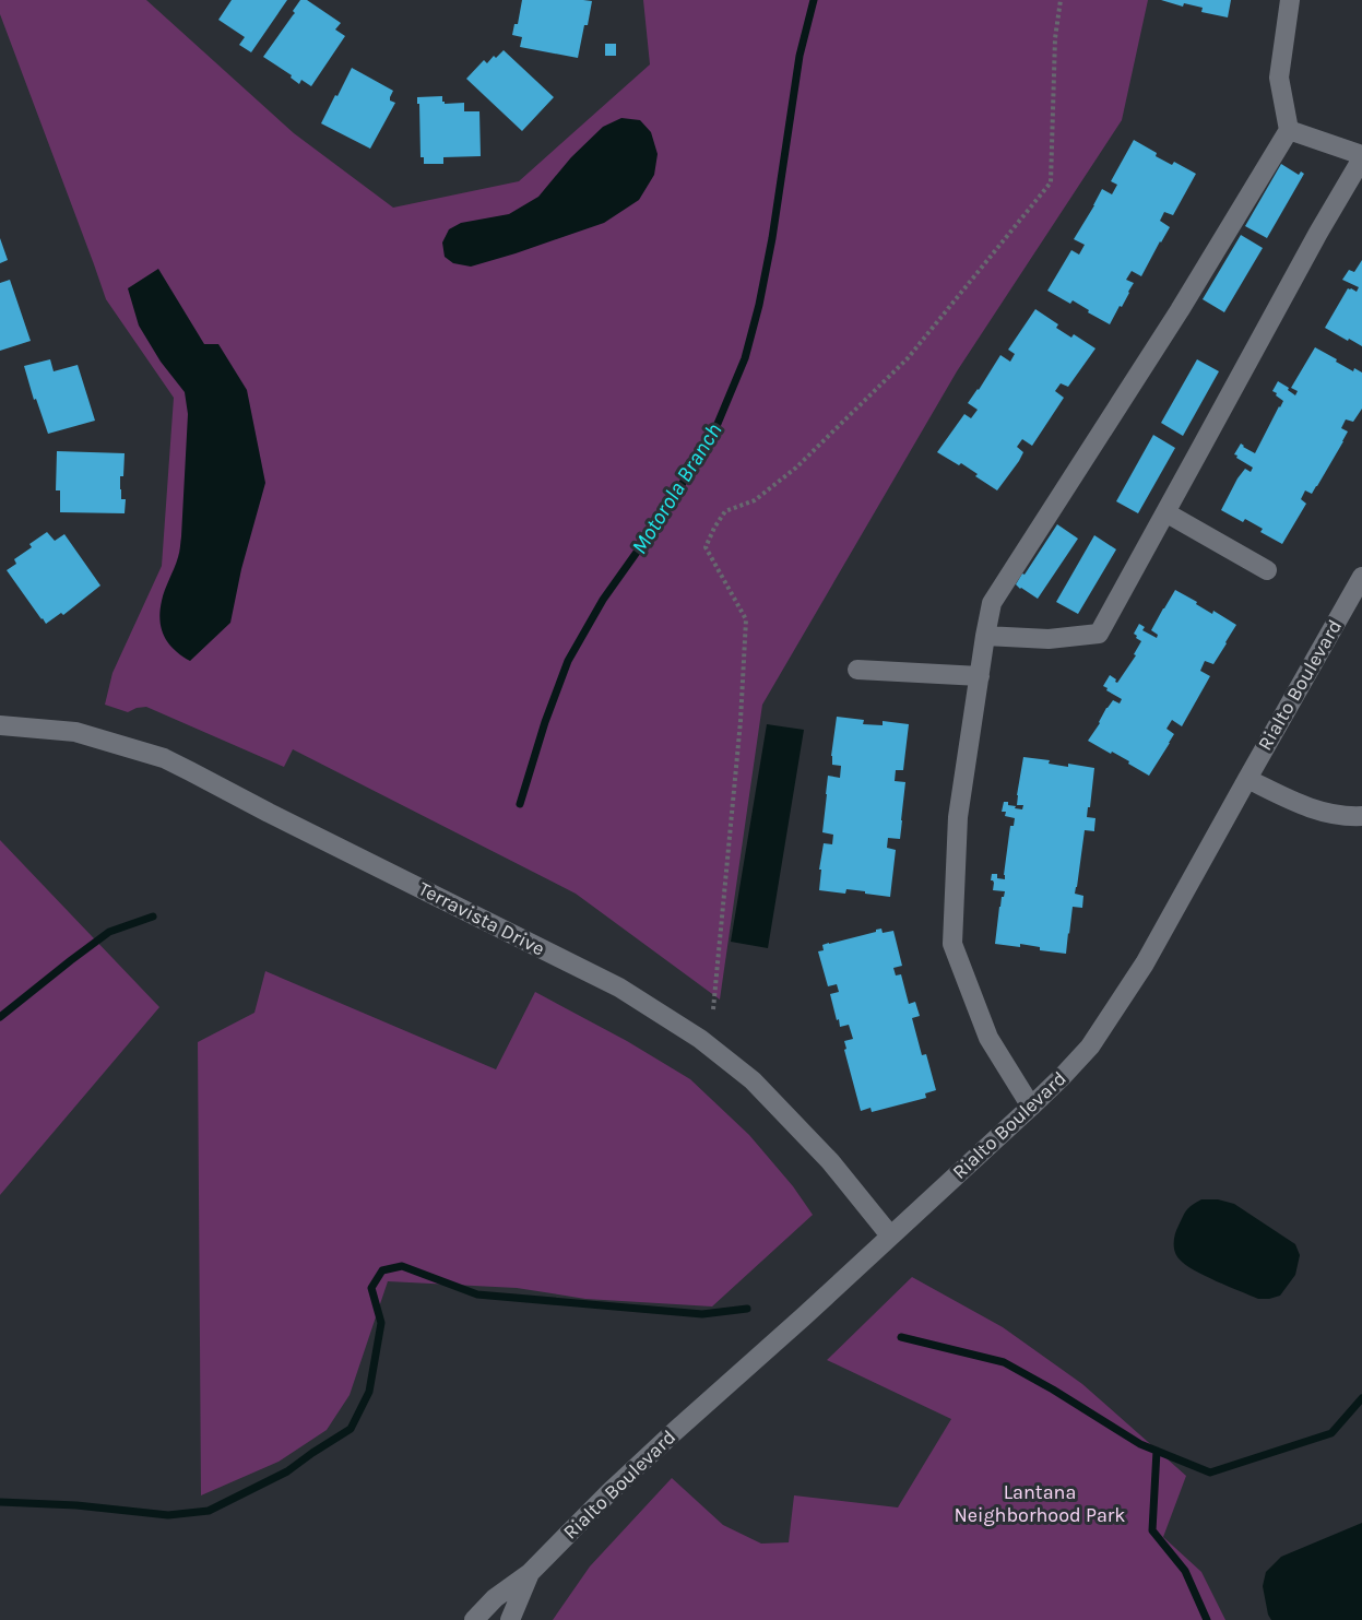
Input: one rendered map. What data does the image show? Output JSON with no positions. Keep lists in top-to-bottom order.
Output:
{
  "streets": {
    "street": ["Rialto Boulevard", "Terravista Drive"]
  },
  "crossings": [
    ["Rialto Boulevard", "Terravista Drive"]
  ],
  "water": ["Motorola Branch"],
  "parks": ["Lantana Neighborhood Park"]
}
